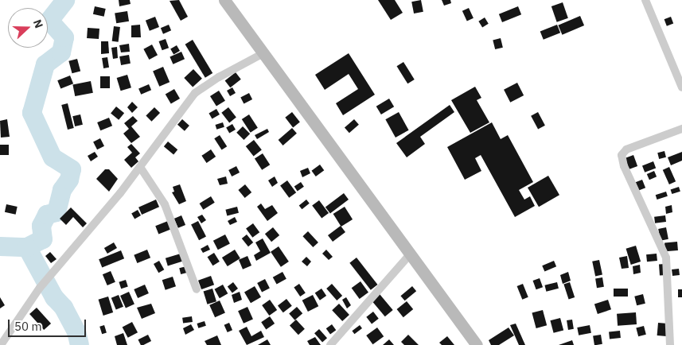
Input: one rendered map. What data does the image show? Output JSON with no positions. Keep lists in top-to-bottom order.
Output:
{
  "scale_bar": "50 m",
  "north": "right"
}
